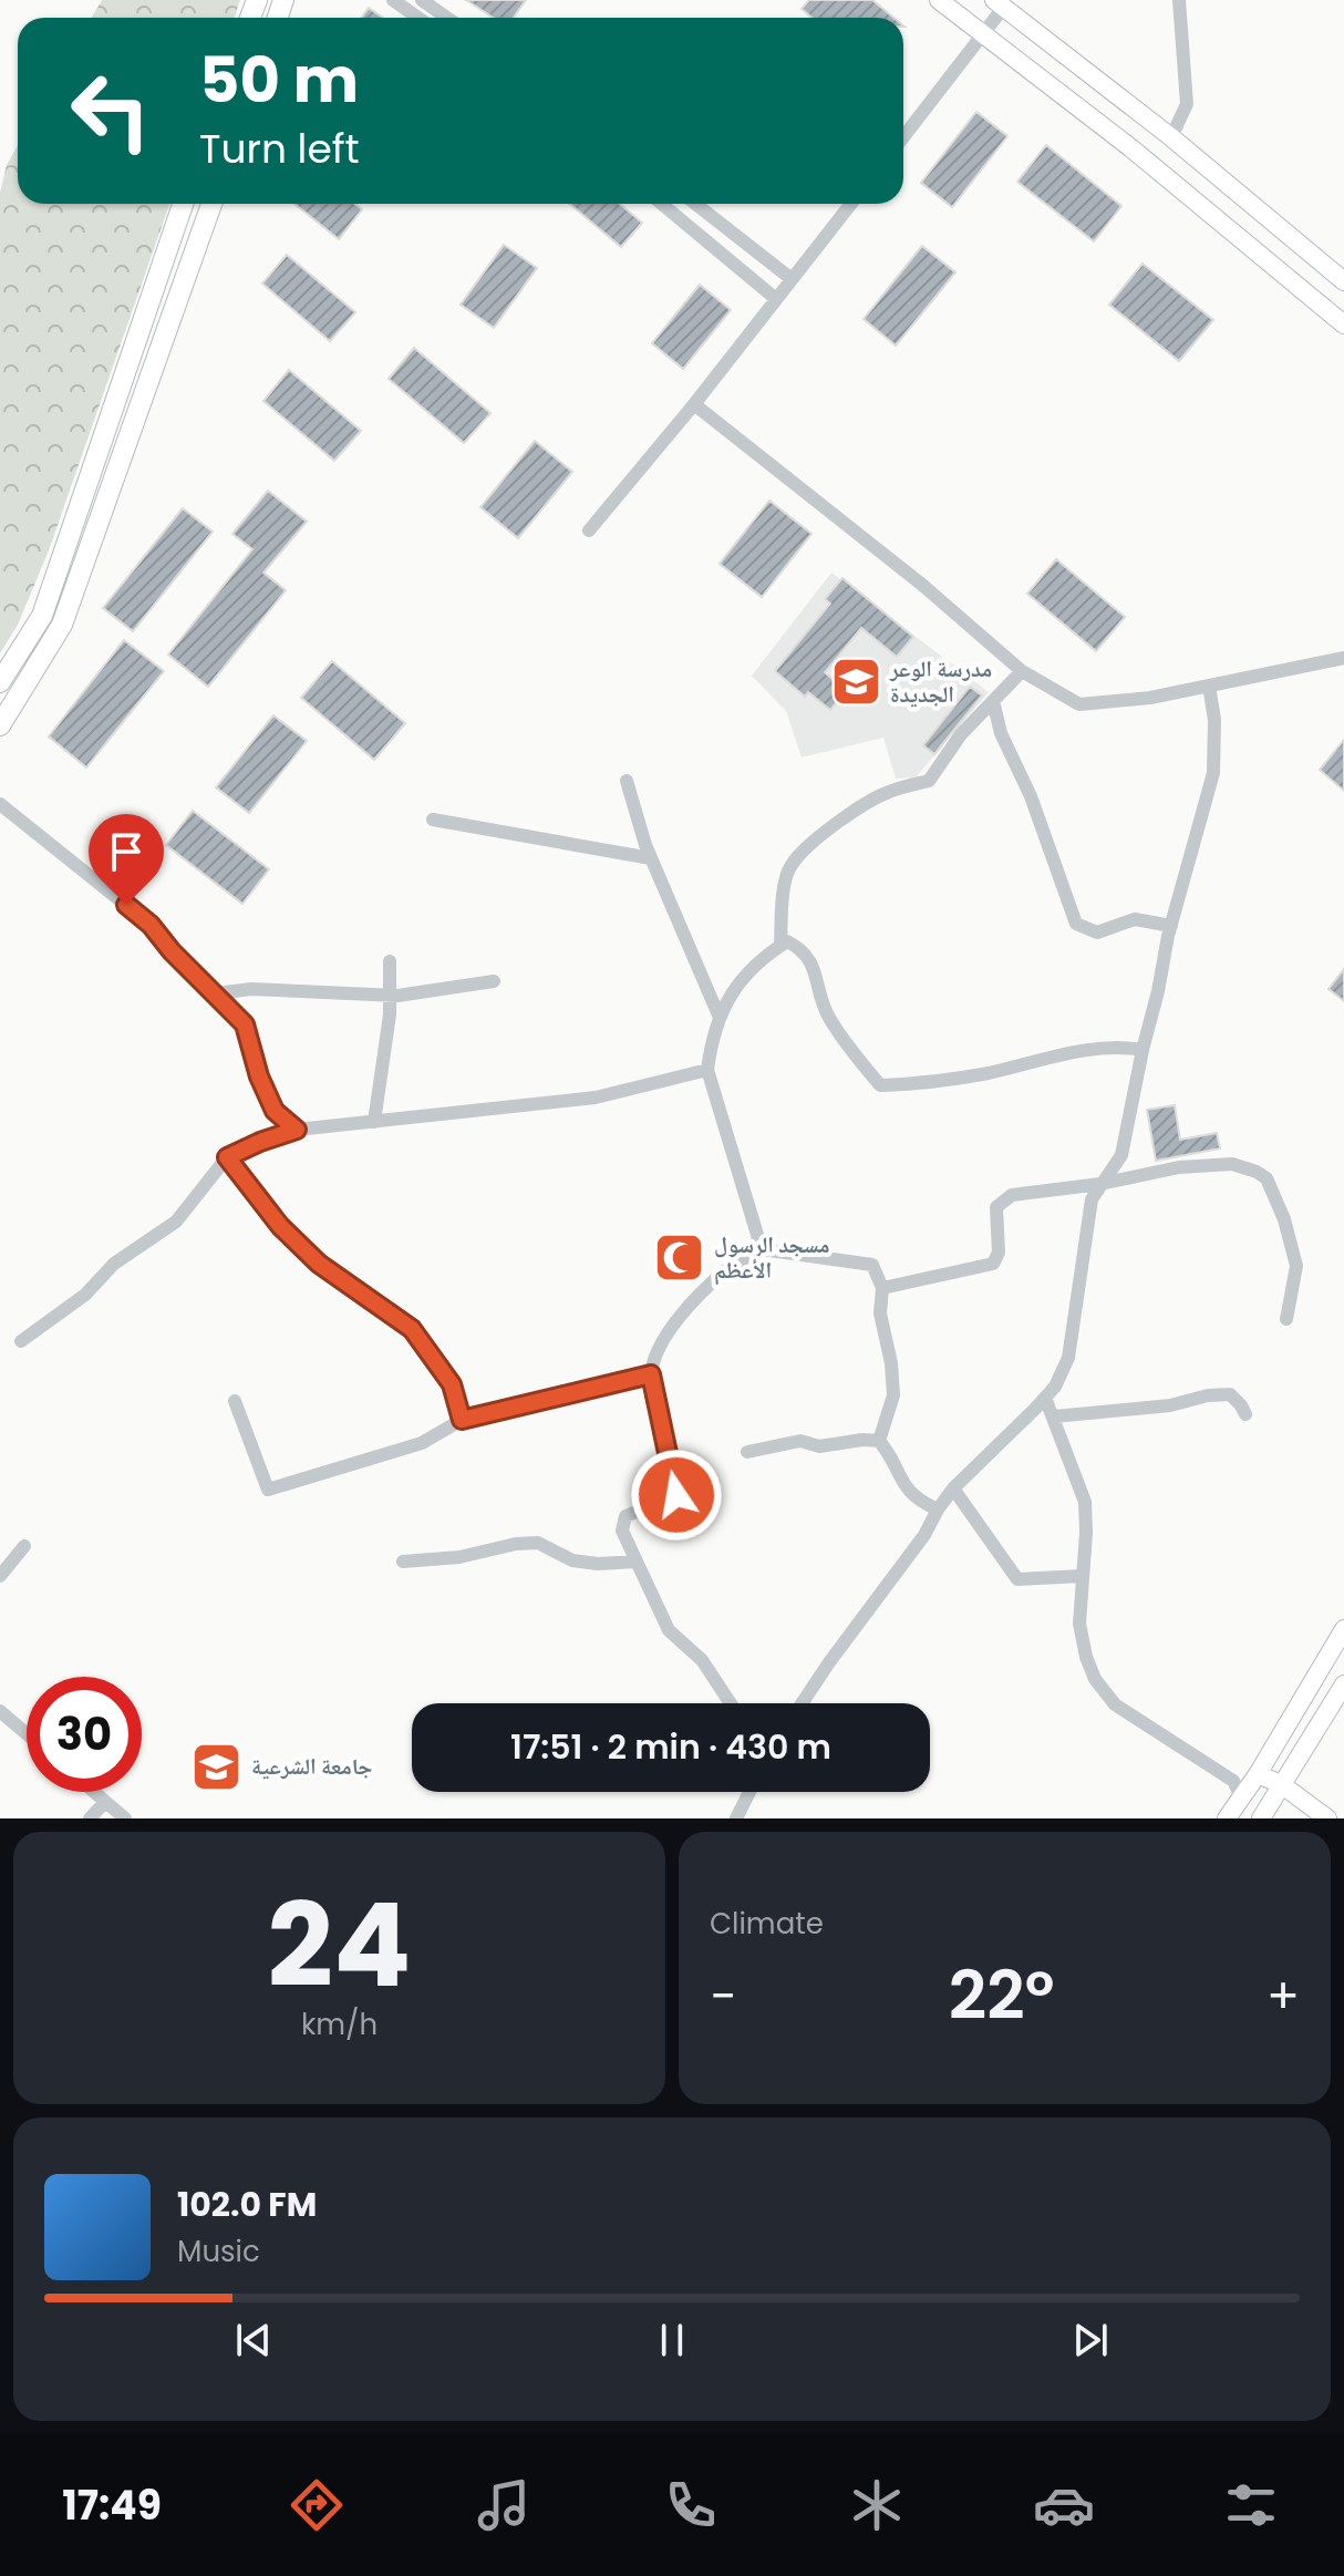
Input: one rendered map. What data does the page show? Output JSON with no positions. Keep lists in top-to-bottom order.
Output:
{
  "places": {
    "school or university": ["مدرسة الوعر الجديدة", "جامعة الشرعية"],
    "mosque": ["مسجد الرسول الأعظم"]
  },
  "page": {
    "turn": ["50 m", "Turn left"],
    "limit": "30",
    "trip": "17:51 · 2 min · 430 m",
    "tile": [
      ["24", "km/h"],
      "Climate"
    ],
    "heat": ["−", "22°", "+"],
    "song": ["102.0 FM", "Music"],
    "tabs": "17:49"
  }
}
